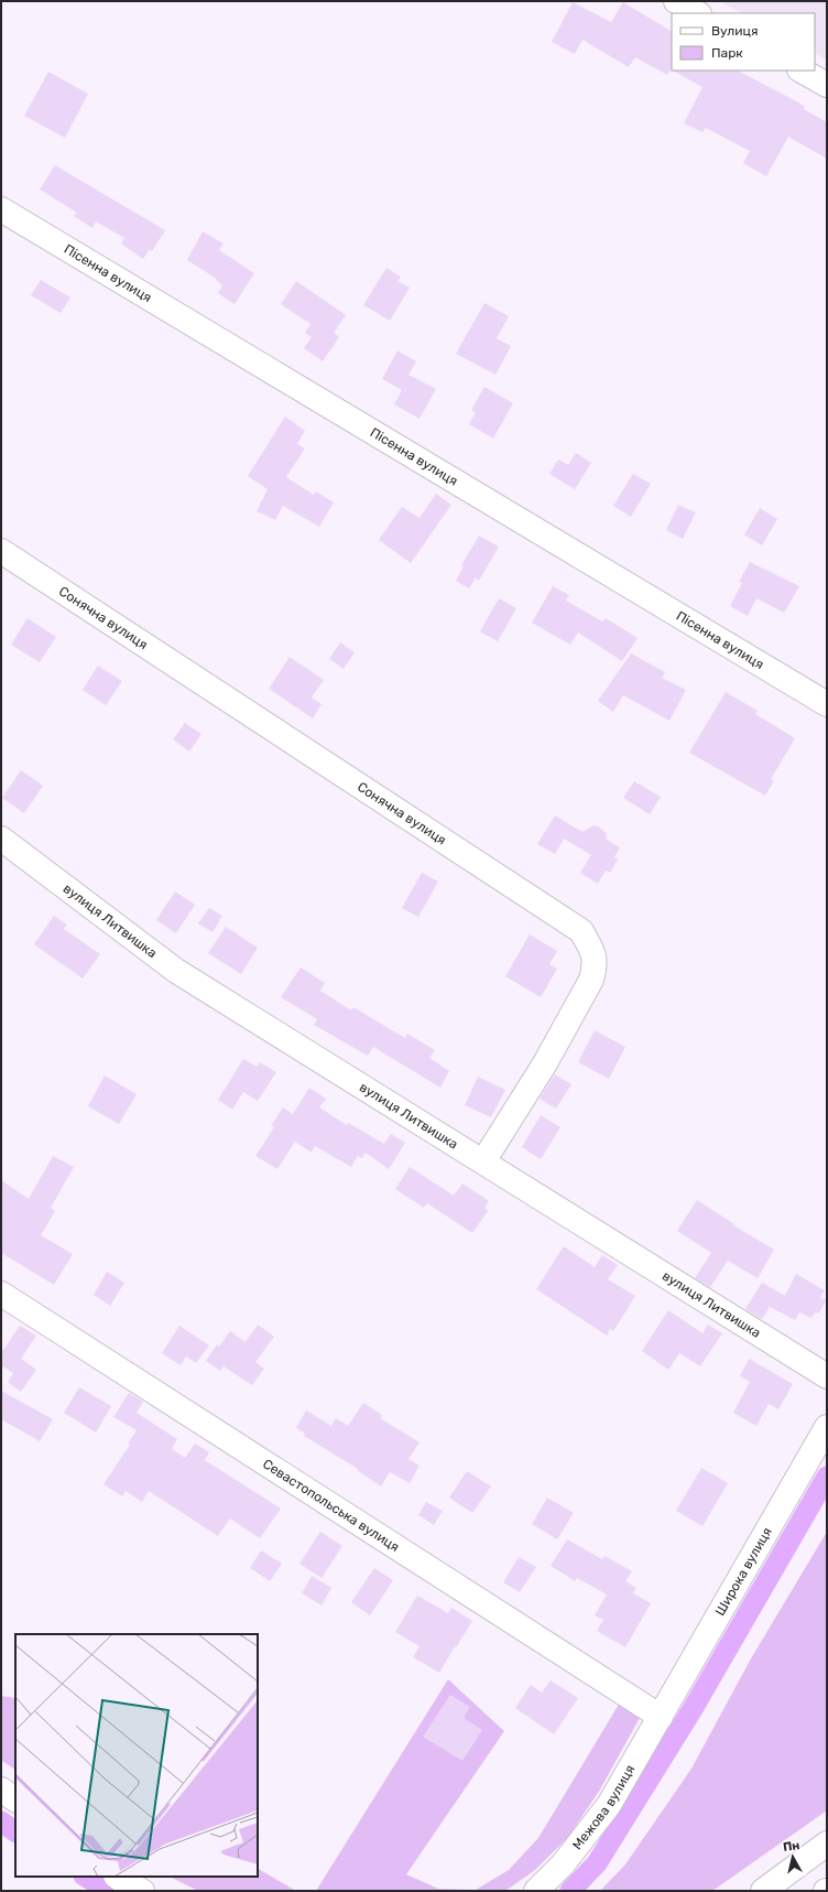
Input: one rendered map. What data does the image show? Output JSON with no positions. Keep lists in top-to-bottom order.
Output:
{
  "streets": {
    "main road": [
      "Пісенна вулиця",
      "Сонячна вулиця",
      "вулиця Литвишка",
      "Севастопольська вулиця",
      "Широка вулиця",
      "Межова вулиця"
    ]
  },
  "crossings": [
    ["Сонячна вулиця", "вулиця Литвишка"],
    ["Севастопольська вулиця", "Широка вулиця"],
    ["Севастопольська вулиця", "Межова вулиця"],
    ["Широка вулиця", "Межова вулиця"]
  ],
  "legend": ["Вулиця", "Парк"],
  "north": "top"
}
